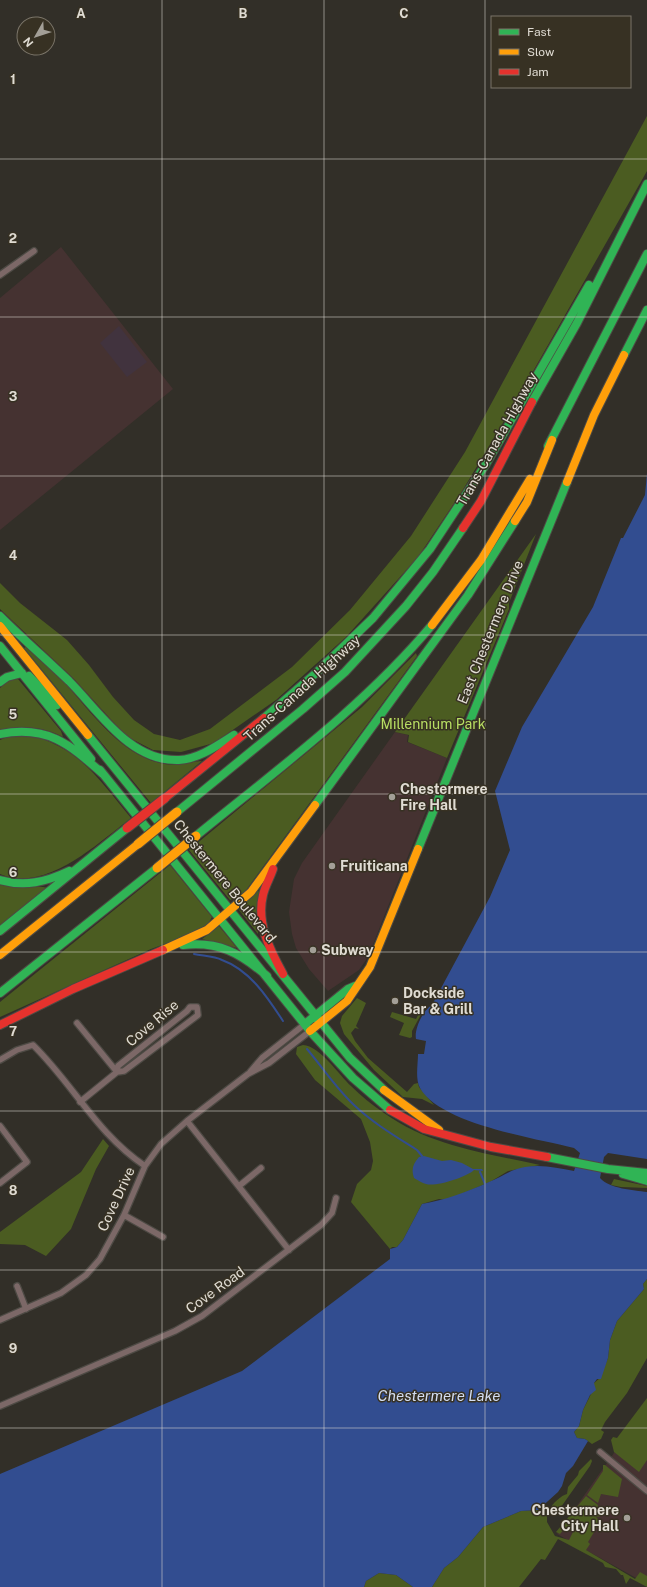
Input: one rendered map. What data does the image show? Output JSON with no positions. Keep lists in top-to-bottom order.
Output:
{
  "streets": {
    "main road": ["Trans-Canada Highway", "East Chestermere Drive", "Chestermere Boulevard"],
    "street": ["Cove Rise", "Cove Drive", "Cove Road"]
  },
  "crossings": [
    ["East Chestermere Drive", "Chestermere Boulevard"],
    ["East Chestermere Drive", "Cove Drive"],
    ["Chestermere Boulevard", "Cove Drive"]
  ],
  "water": ["Chestermere Lake"],
  "parks": ["Millennium Park"],
  "places": [
    "Chestermere Fire Hall",
    "Fruiticana",
    "Subway",
    "Dockside Bar & Grill",
    "Chestermere City Hall"
  ],
  "legend": ["Fast", "Slow", "Jam"],
  "north": "bottom left",
  "grid": {
    "columns": ["A", "B", "C"],
    "rows": [
      "1",
      "2",
      "3",
      "4",
      "5",
      "6",
      "7",
      "8",
      "9"
    ]
  }
}
